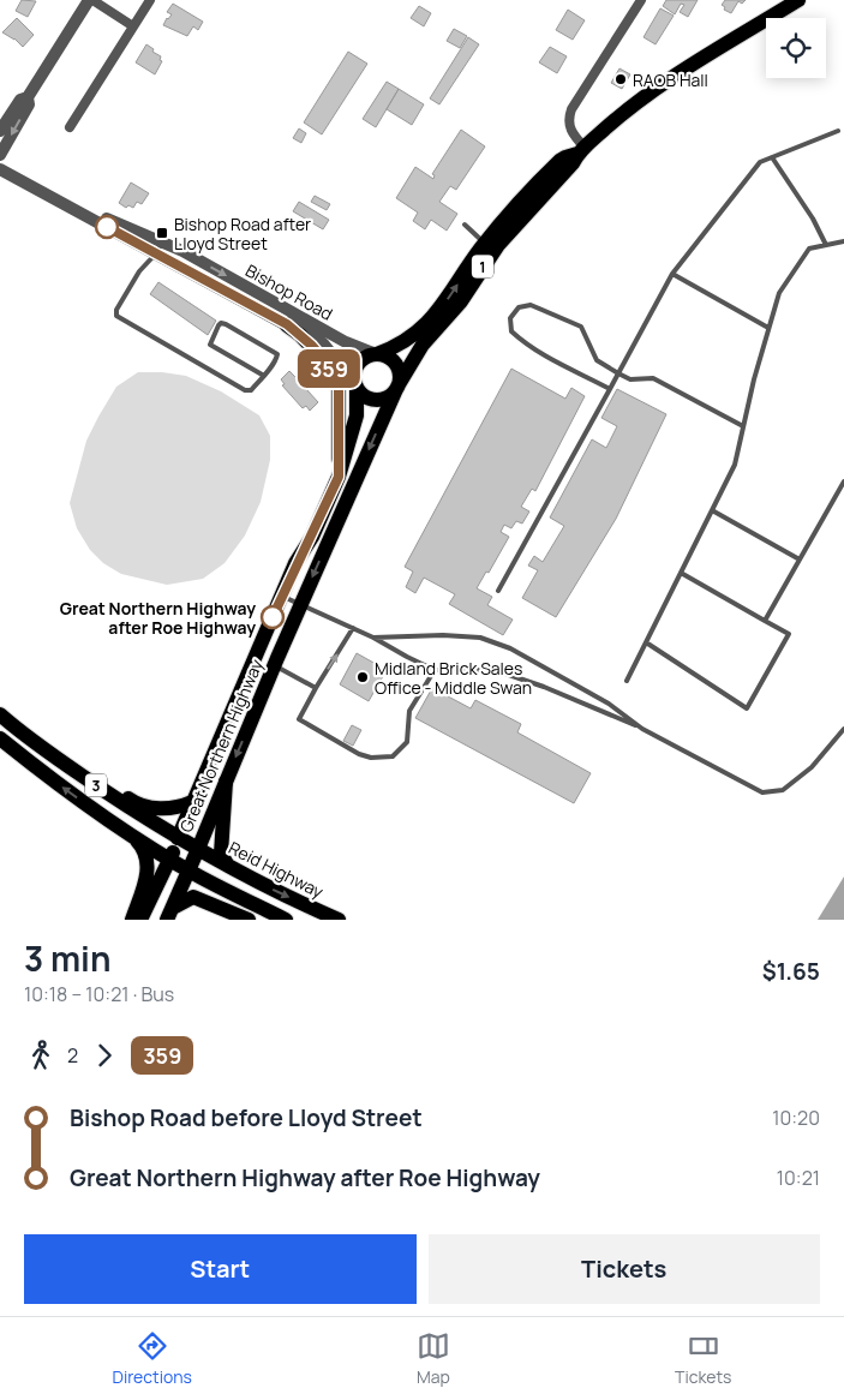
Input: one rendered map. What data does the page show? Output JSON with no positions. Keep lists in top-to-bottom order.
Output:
{
  "streets": {
    "main road": [
      "1",
      "Great Northern Highway",
      "3",
      "Reid Highway"
    ],
    "street": ["Bishop Road"]
  },
  "crossings": [
    ["1", "Bishop Road"],
    ["1", "Great Northern Highway"],
    ["Bishop Road", "Great Northern Highway"],
    ["Great Northern Highway", "3"],
    ["Great Northern Highway", "Reid Highway"],
    ["3", "Reid Highway"]
  ],
  "places": {
    "other": ["RAOB Hall", "Great Northern Highway after Roe Highway", "Midland Brick Sales Office - Middle Swan"],
    "transit": ["Bishop Road after Lloyd Street"]
  },
  "lines": ["bus line 359"],
  "page": {
    "on_map": "359",
    "heading": ["3 min", "10:18 – 10:21 · Bus", "$1.65"],
    "legs": ["2", "359"],
    "list": [
      {
        "name": "Bishop Road before Lloyd Street",
        "value": "10:20"
      },
      {
        "name": "Great Northern Highway after Roe Highway",
        "value": "10:21"
      }
    ],
    "buttons": ["Start", "Tickets"],
    "tabs": ["Directions", "Map", "Tickets"]
  }
}
